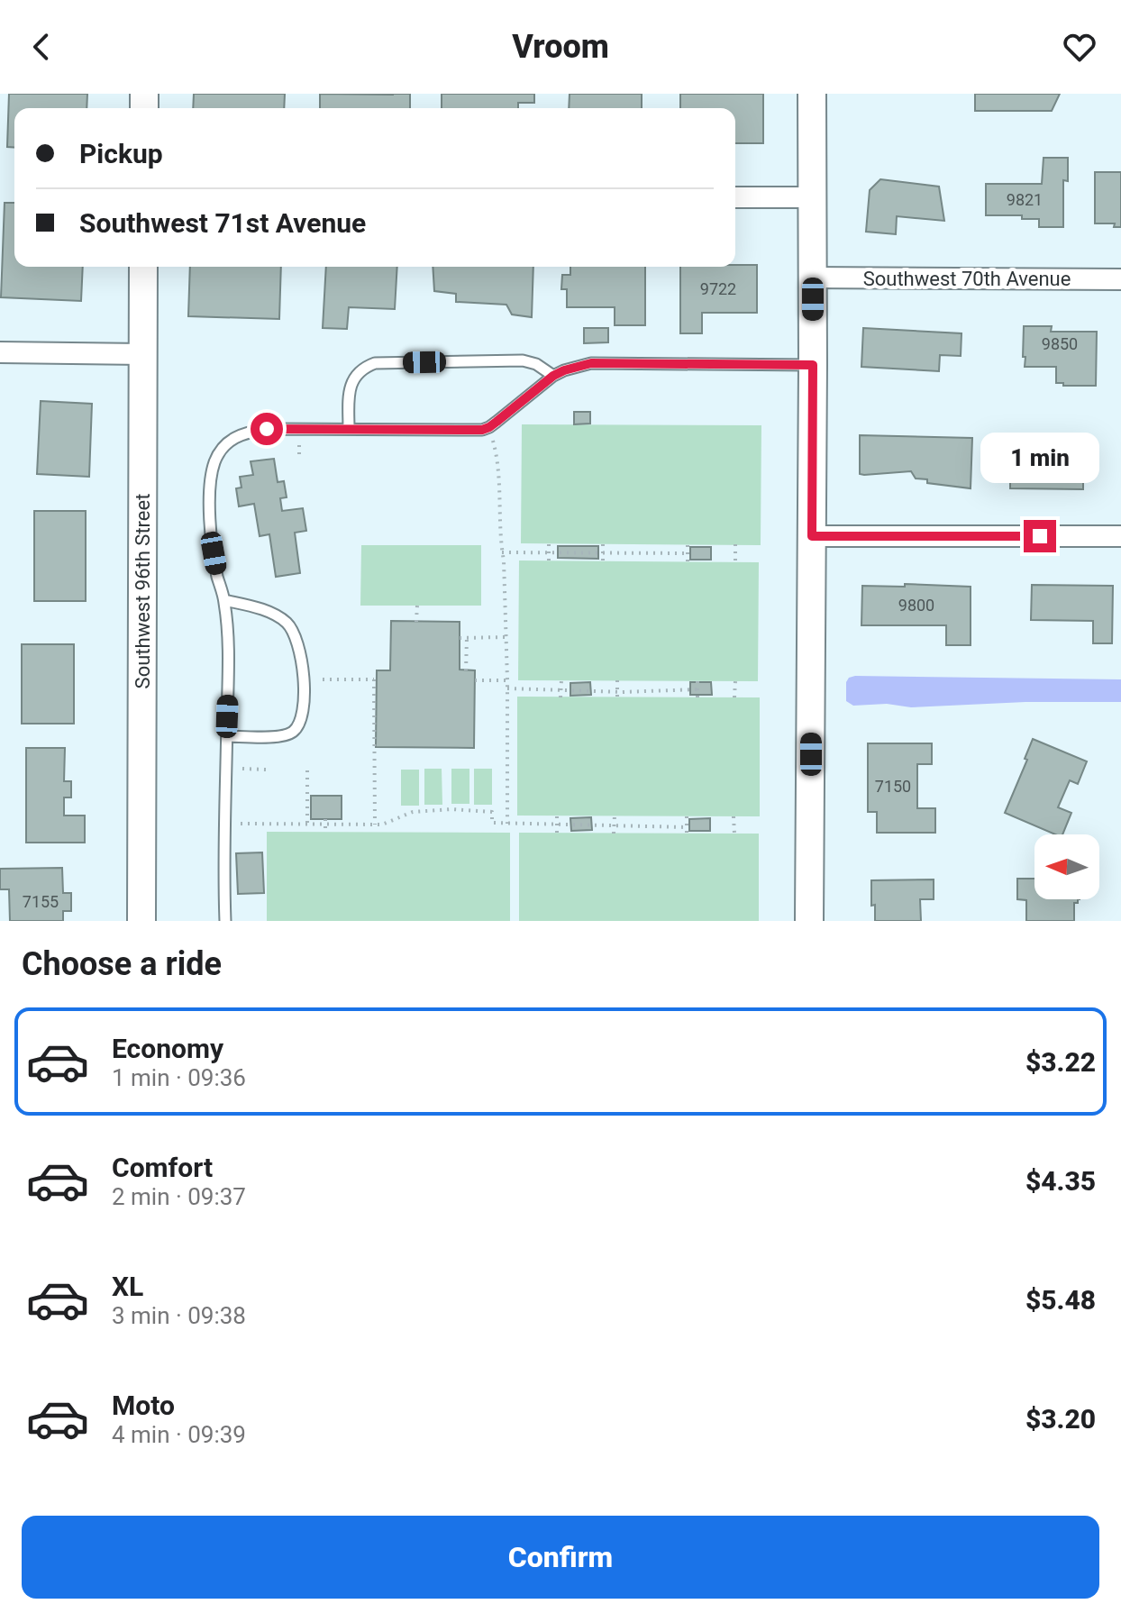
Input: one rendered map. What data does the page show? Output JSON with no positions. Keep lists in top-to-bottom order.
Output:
{
  "streets": {
    "street": ["Southwest 70th Avenue", "Southwest 96th Street"]
  },
  "house_numbers": [
    "9821",
    "9722",
    "9850",
    "9800",
    "7150",
    "7155"
  ],
  "north": "left",
  "page": {
    "header": "Vroom",
    "banner": ["Pickup", "Southwest 71st Avenue"],
    "bubble": "1 min",
    "heading": "Choose a ride",
    "list": [
      {
        "name": "Economy",
        "note": "1 min · 09:36",
        "value": "$3.22"
      },
      {
        "name": "Comfort",
        "note": "2 min · 09:37",
        "value": "$4.35"
      },
      {
        "name": "XL",
        "note": "3 min · 09:38",
        "value": "$5.48"
      },
      {
        "name": "Moto",
        "note": "4 min · 09:39",
        "value": "$3.20"
      }
    ],
    "buttons": "Confirm"
  }
}
